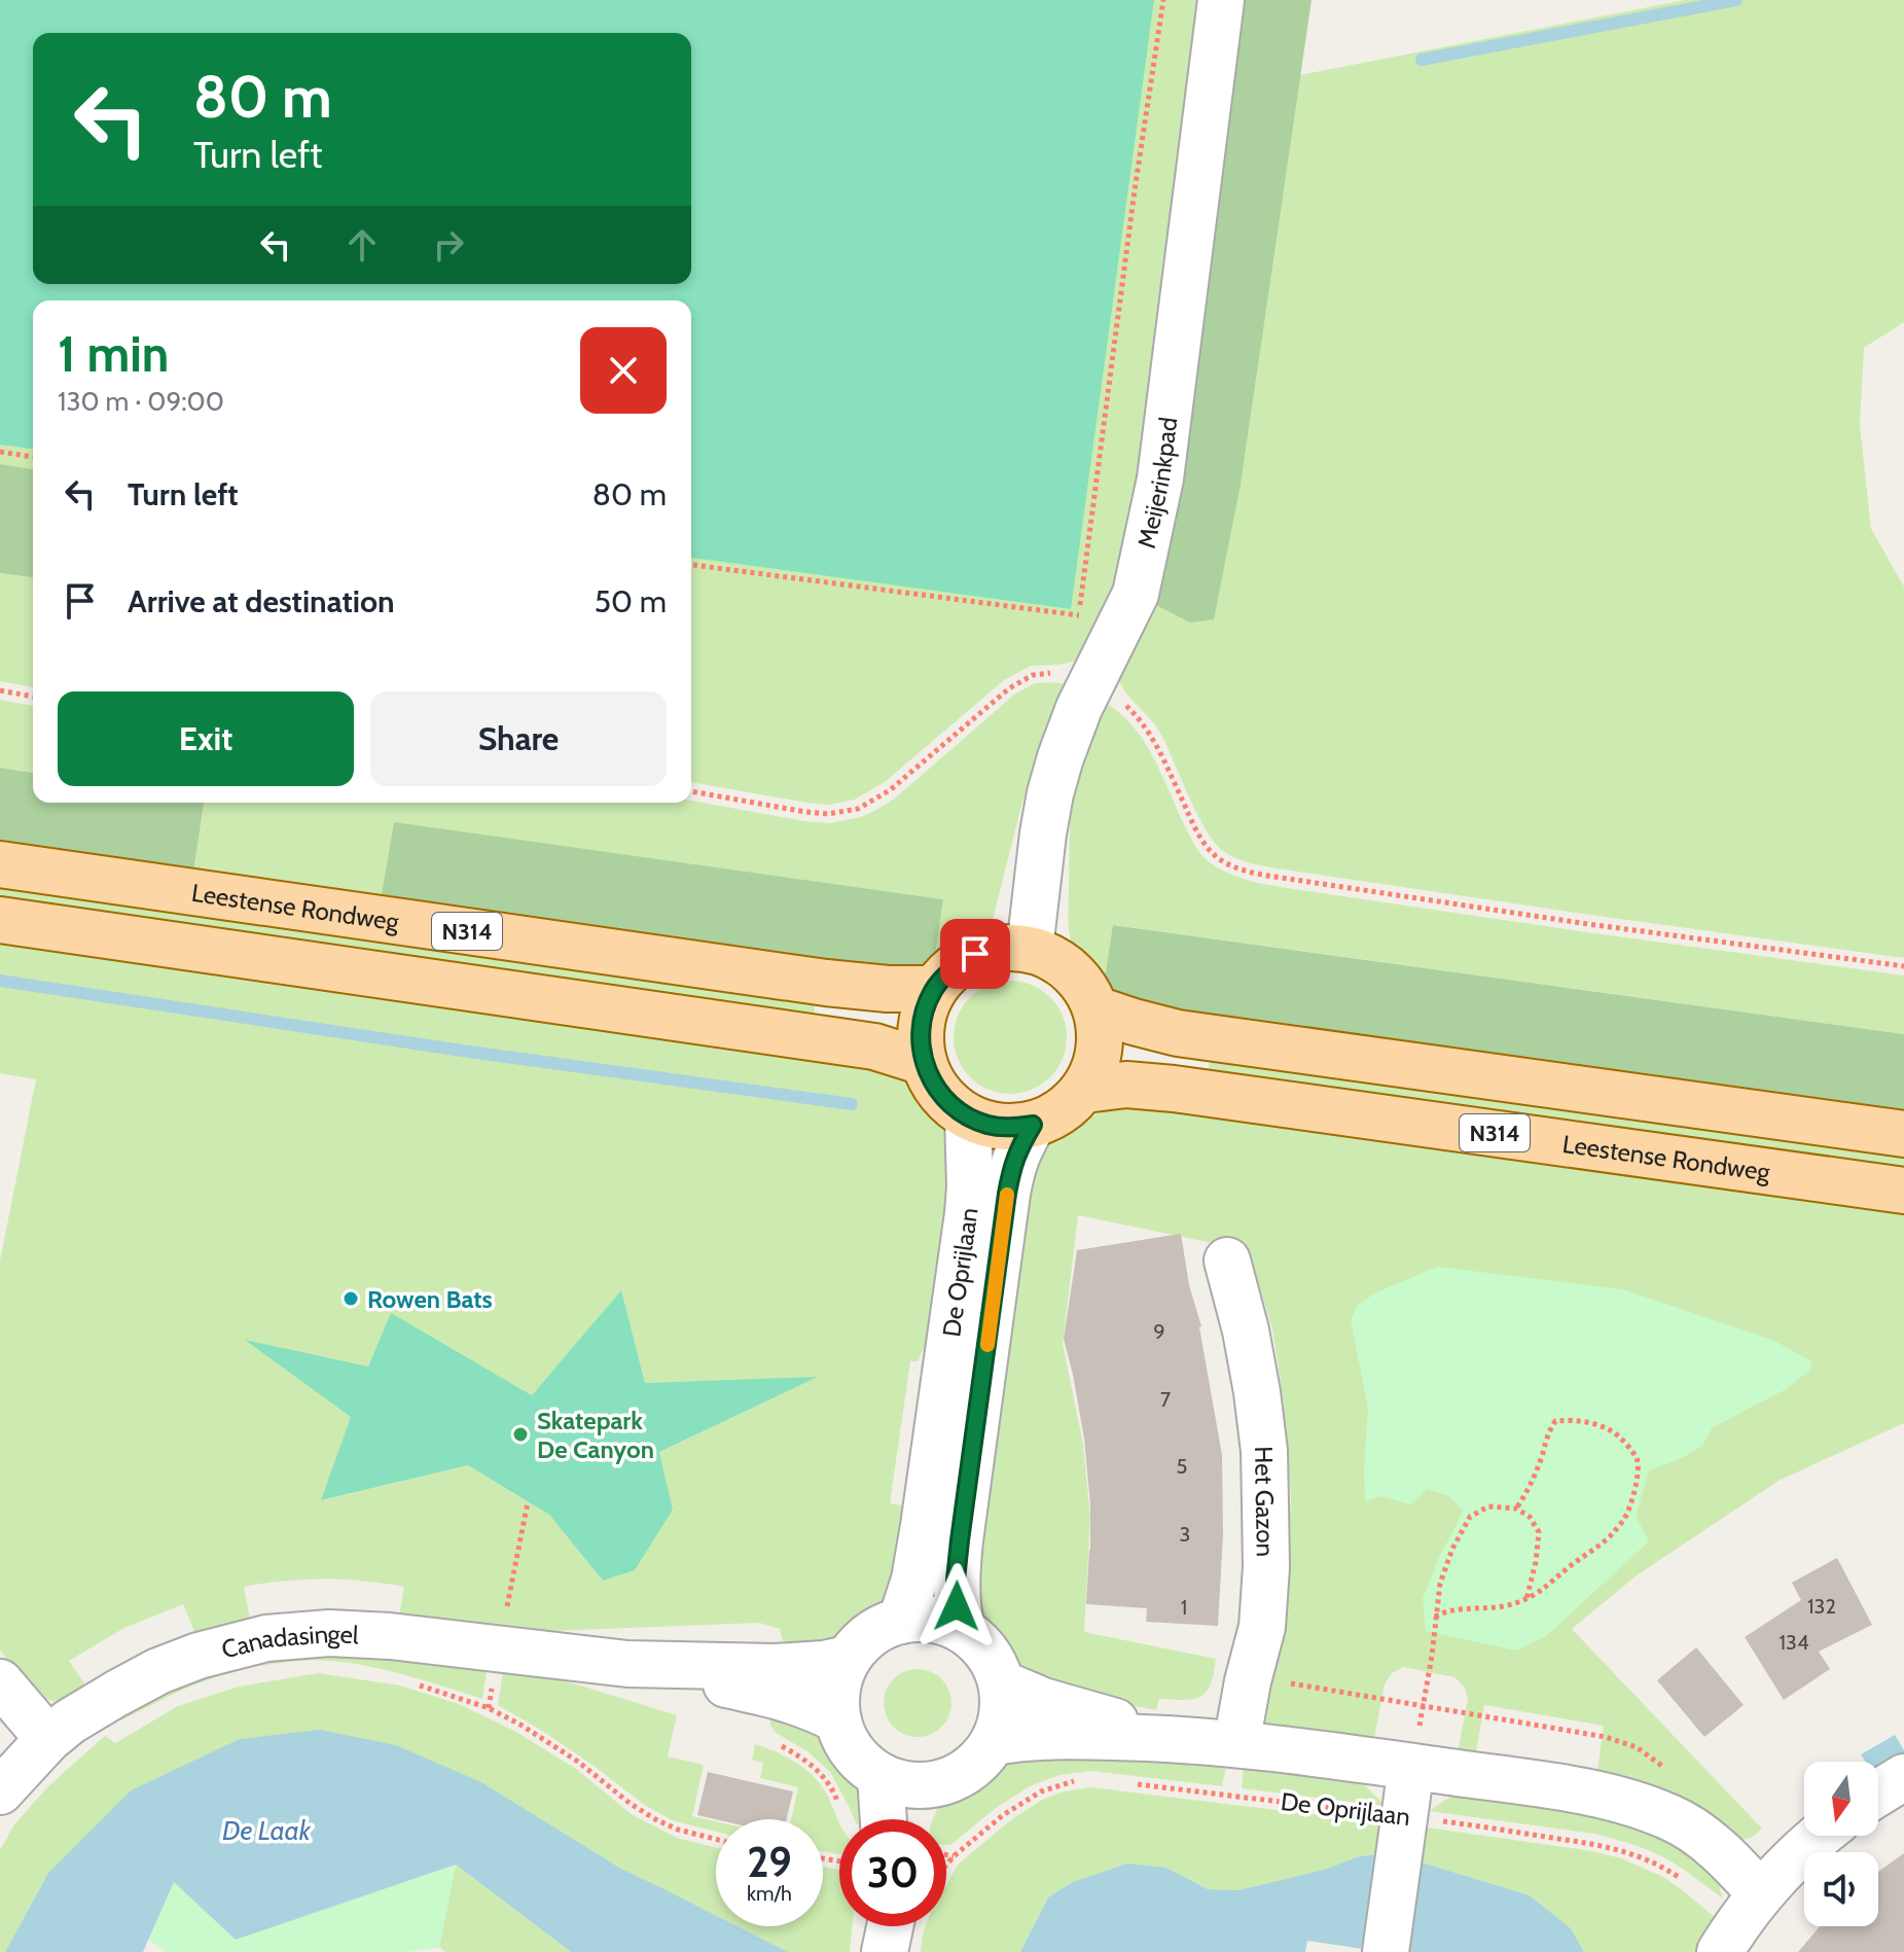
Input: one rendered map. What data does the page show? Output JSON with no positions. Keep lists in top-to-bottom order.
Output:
{
  "streets": {
    "main road": ["Leestense Rondweg", "N314"],
    "street": [
      "Meijerinkpad",
      "De Oprijlaan",
      "Het Gazon",
      "Canadasingel"
    ]
  },
  "crossings": [
    ["Meijerinkpad", "Leestense Rondweg"],
    ["Meijerinkpad", "N314"],
    ["Meijerinkpad", "De Oprijlaan"],
    ["Leestense Rondweg", "N314"],
    ["Leestense Rondweg", "De Oprijlaan"],
    ["N314", "De Oprijlaan"],
    ["De Oprijlaan", "Het Gazon"],
    ["De Oprijlaan", "Canadasingel"]
  ],
  "water": ["De Laak"],
  "places": ["Rowen Bats", "Skatepark De Canyon"],
  "house_numbers": [
    "9",
    "7",
    "5",
    "3",
    "132",
    "1",
    "134"
  ],
  "north": "bottom",
  "page": {
    "turn": ["80 m", "Turn left"],
    "heading": ["1 min", "130 m · 09:00"],
    "list": [
      {
        "name": "Turn left",
        "value": "80 m"
      },
      {
        "name": "Arrive at destination",
        "value": "50 m"
      }
    ],
    "buttons": ["Exit", "Share"],
    "speed": "29 km/h",
    "limit": "30"
  }
}
